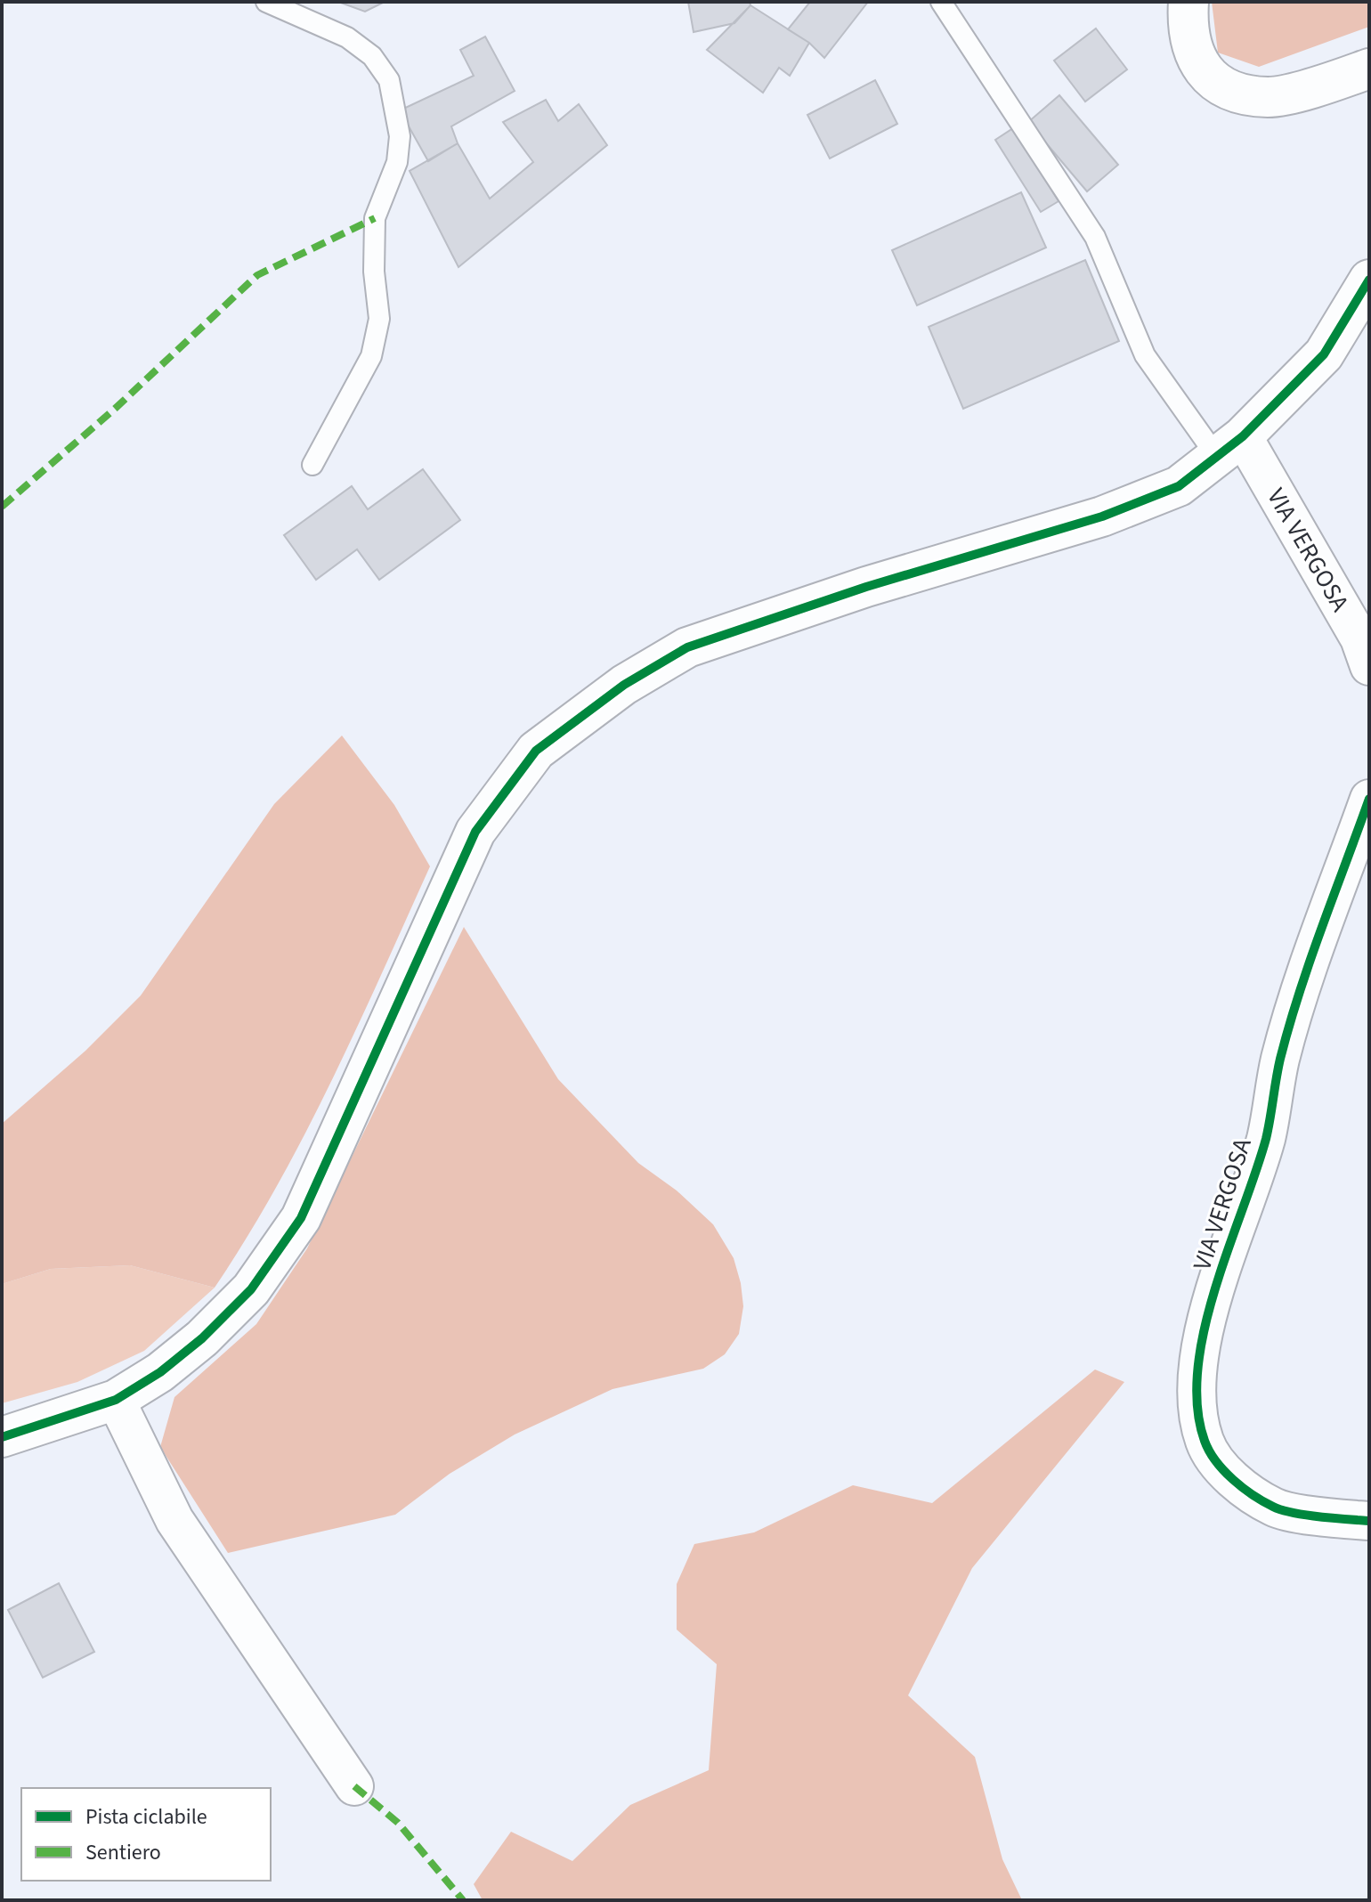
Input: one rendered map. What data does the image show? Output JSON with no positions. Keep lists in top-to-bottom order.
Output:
{
  "streets": {
    "street": ["VIA VERGOSA"]
  },
  "legend": ["Pista ciclabile", "Sentiero"]
}
